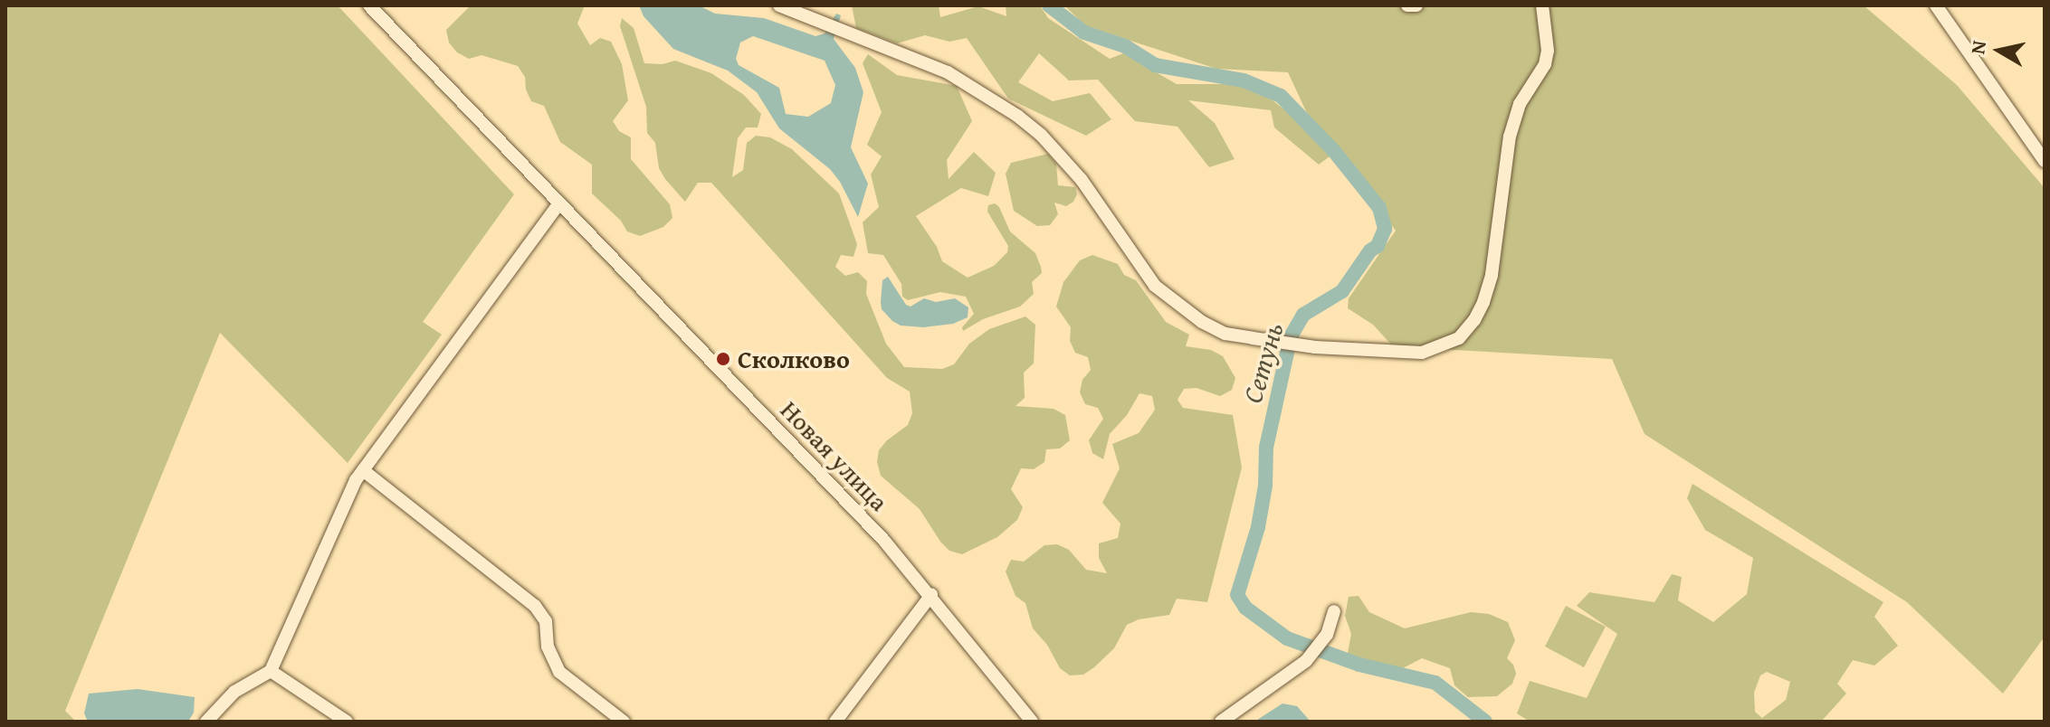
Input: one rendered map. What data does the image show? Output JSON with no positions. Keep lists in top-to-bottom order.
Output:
{
  "streets": {
    "street": ["Новая улица"]
  },
  "water": ["Сетунь"],
  "places": ["Сколково"],
  "north": "left"
}
